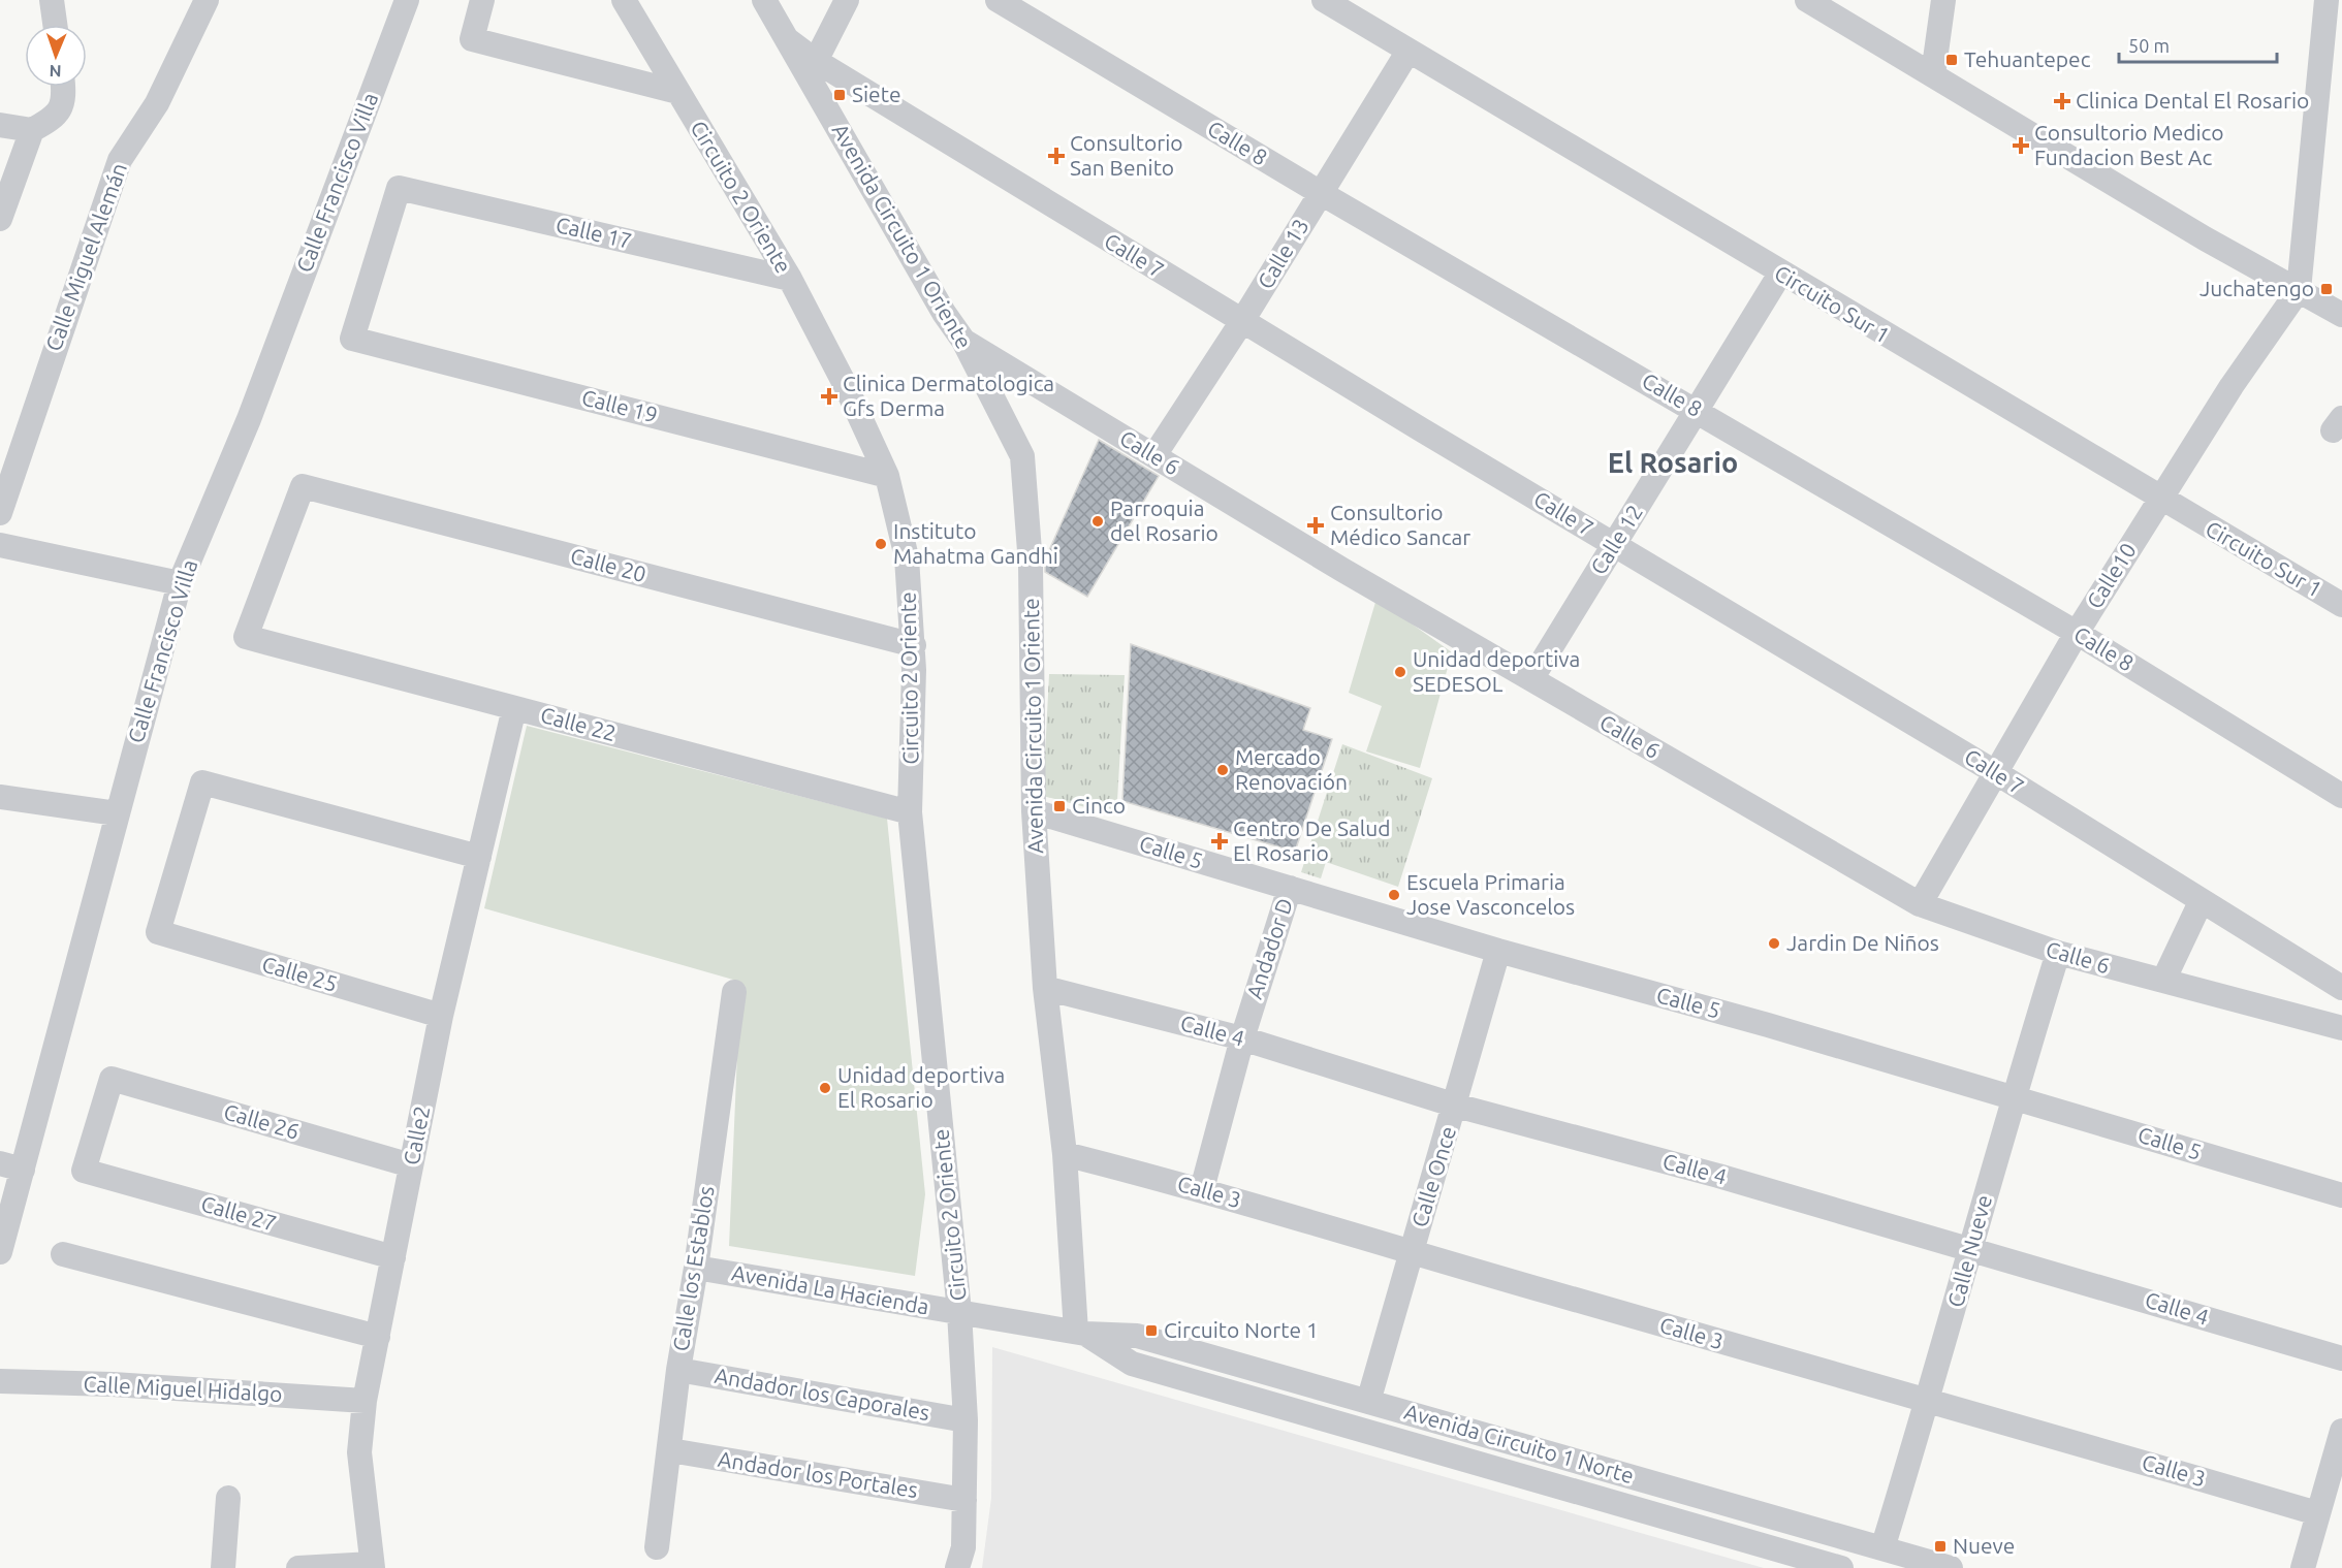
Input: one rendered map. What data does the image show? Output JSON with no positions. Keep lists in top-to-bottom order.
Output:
{
  "streets": {
    "street": [
      "Calle 8",
      "Calle Francisco Villa",
      "Circuito 2 Oriente",
      "Calle 17",
      "Avenida Circuito 1 Oriente",
      "Calle 13",
      "Calle 7",
      "Calle Miguel Alemán",
      "Circuito Sur 1",
      "Calle 19",
      "Calle 6",
      "Calle 12",
      "Calle 20",
      "Calle10",
      "Calle 22",
      "Calle 5",
      "Andador D",
      "Calle 25",
      "Calle 4",
      "Calle 26",
      "Calle2",
      "Calle Once",
      "Calle 3",
      "Calle 27",
      "Calle Nueve",
      "Calle los Establos",
      "Avenida La Hacienda",
      "Calle Miguel Hidalgo",
      "Andador los Caporales",
      "Avenida Circuito 1 Norte",
      "Andador los Portales"
    ]
  },
  "crossings": [
    ["Calle 8", "Calle 13"],
    ["Calle 8", "Calle 12"],
    ["Calle 8", "Calle10"],
    ["Circuito 2 Oriente", "Calle 17"],
    ["Circuito 2 Oriente", "Calle 19"],
    ["Circuito 2 Oriente", "Calle 20"],
    ["Circuito 2 Oriente", "Calle 22"],
    ["Circuito 2 Oriente", "Avenida La Hacienda"],
    ["Circuito 2 Oriente", "Andador los Caporales"],
    ["Circuito 2 Oriente", "Andador los Portales"],
    ["Calle 17", "Calle 19"],
    ["Avenida Circuito 1 Oriente", "Calle 7"],
    ["Avenida Circuito 1 Oriente", "Calle 6"],
    ["Avenida Circuito 1 Oriente", "Calle 5"],
    ["Avenida Circuito 1 Oriente", "Calle 4"],
    ["Avenida Circuito 1 Oriente", "Calle 3"],
    ["Avenida Circuito 1 Oriente", "Avenida La Hacienda"],
    ["Avenida Circuito 1 Oriente", "Avenida Circuito 1 Norte"],
    ["Calle 13", "Calle 7"],
    ["Calle 13", "Circuito Sur 1"],
    ["Calle 13", "Calle 6"],
    ["Calle 7", "Calle 12"],
    ["Calle 7", "Calle10"],
    ["Circuito Sur 1", "Calle 12"],
    ["Circuito Sur 1", "Calle10"],
    ["Calle 6", "Calle 12"],
    ["Calle 6", "Calle10"],
    ["Calle 6", "Calle Nueve"],
    ["Calle 20", "Calle 22"],
    ["Calle 22", "Calle2"],
    ["Calle 5", "Andador D"],
    ["Calle 5", "Calle Once"],
    ["Calle 5", "Calle Nueve"],
    ["Andador D", "Calle 4"],
    ["Andador D", "Calle 3"],
    ["Calle 25", "Calle2"],
    ["Calle 4", "Calle Once"],
    ["Calle 4", "Calle Nueve"],
    ["Calle 26", "Calle2"],
    ["Calle 26", "Calle 27"],
    ["Calle2", "Calle 27"],
    ["Calle2", "Calle Miguel Hidalgo"],
    ["Calle Once", "Calle 3"],
    ["Calle Once", "Avenida Circuito 1 Norte"],
    ["Calle 3", "Calle Nueve"],
    ["Calle Nueve", "Avenida Circuito 1 Norte"],
    ["Calle los Establos", "Avenida La Hacienda"],
    ["Calle los Establos", "Andador los Caporales"],
    ["Calle los Establos", "Andador los Portales"],
    ["Avenida La Hacienda", "Avenida Circuito 1 Norte"]
  ],
  "districts": ["El Rosario"],
  "places": {
    "transit": [
      "Tehuantepec",
      "Siete",
      "Juchatengo",
      "Cinco",
      "Circuito Norte 1",
      "Nueve"
    ],
    "health": [
      "Clinica Dental El Rosario",
      "Consultorio Medico Fundacion Best Ac",
      "Consultorio San Benito",
      "Clinica Dermatologica Gfs Derma",
      "Consultorio Médico Sancar",
      "Centro De Salud El Rosario"
    ],
    "other": [
      "Parroquia del Rosario",
      "Instituto Mahatma Gandhi",
      "Unidad deportiva SEDESOL",
      "Mercado Renovación",
      "Escuela Primaria Jose Vasconcelos",
      "Jardin De Niños",
      "Unidad deportiva El Rosario"
    ]
  },
  "scale_bar": "50 m",
  "north": "bottom"
}
